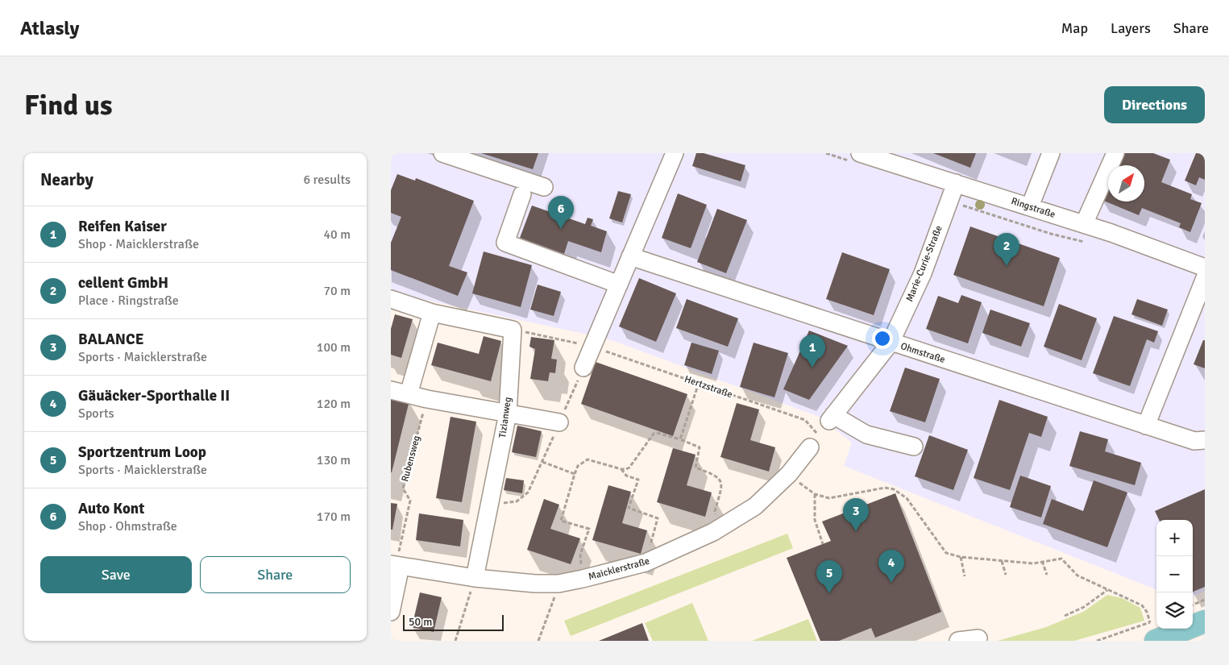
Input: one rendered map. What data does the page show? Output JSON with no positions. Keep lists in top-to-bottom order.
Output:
{
  "streets": {
    "street": [
      "Ringstraße",
      "Marie-Curie-Straße",
      "Ohmstraße",
      "Tizianweg",
      "Maicklerstraße"
    ],
    "path": ["Hertzstraße", "Rubensweg"]
  },
  "crossings": [
    ["Ringstraße", "Marie-Curie-Straße"],
    ["Marie-Curie-Straße", "Ohmstraße"],
    ["Hertzstraße", "Maicklerstraße"],
    ["Tizianweg", "Maicklerstraße"],
    ["Rubensweg", "Maicklerstraße"]
  ],
  "scale_bar": "50 m",
  "north": "top right",
  "page": {
    "header": "Atlasly",
    "nav": ["Map", "Layers", "Share"],
    "buttons": [
      "Directions",
      ["Save", "Share"]
    ],
    "title": "Find us",
    "heading": ["Nearby", "6 results"],
    "pins": [
      "6",
      "2",
      "1",
      "3",
      "4",
      "5"
    ],
    "list": [
      {
        "mark": "1",
        "name": "Reifen Kaiser",
        "note": "Shop · Maicklerstraße",
        "value": "40 m"
      },
      {
        "mark": "2",
        "name": "cellent GmbH",
        "note": "Place · Ringstraße",
        "value": "70 m"
      },
      {
        "mark": "3",
        "name": "BALANCE",
        "note": "Sports · Maicklerstraße",
        "value": "100 m"
      },
      {
        "mark": "4",
        "name": "Gäuäcker-Sporthalle II",
        "note": "Sports",
        "value": "120 m"
      },
      {
        "mark": "5",
        "name": "Sportzentrum Loop",
        "note": "Sports · Maicklerstraße",
        "value": "130 m"
      },
      {
        "mark": "6",
        "name": "Auto Kont",
        "note": "Shop · Ohmstraße",
        "value": "170 m"
      }
    ],
    "map_buttons": ["+", "−"],
    "scale": "50 m"
  }
}
